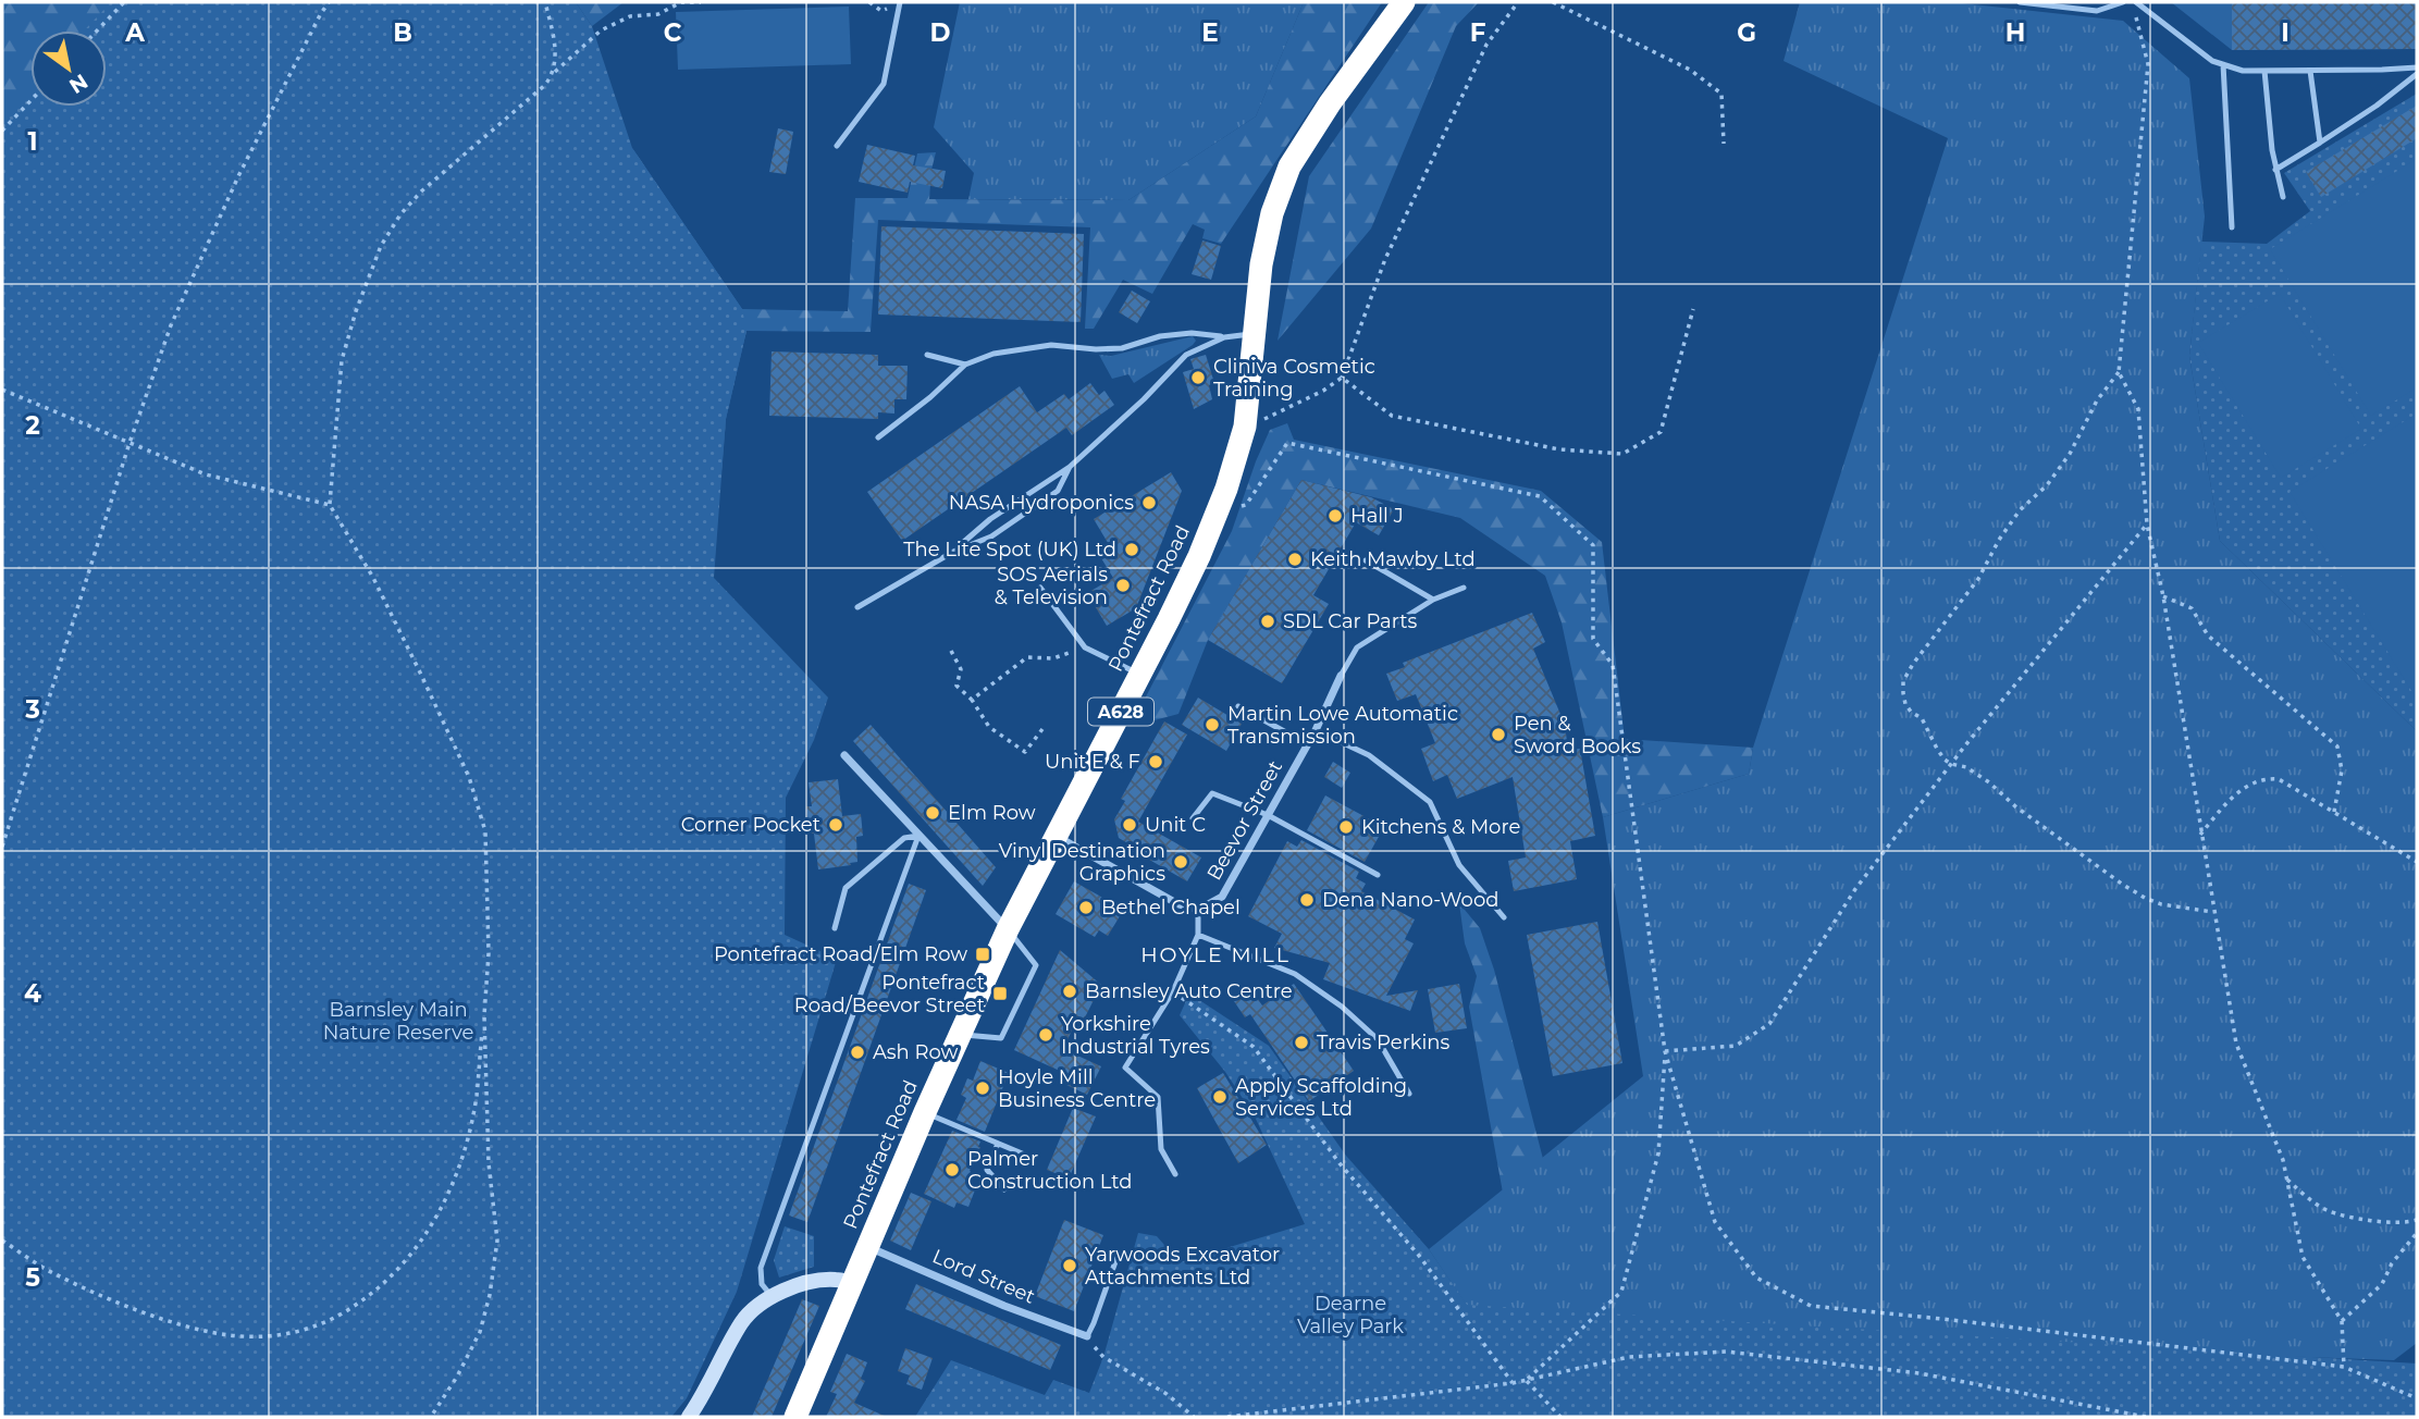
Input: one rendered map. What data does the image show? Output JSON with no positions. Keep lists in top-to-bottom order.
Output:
{
  "streets": {
    "highway": ["Pontefract Road", "A628"],
    "street": ["Beevor Street", "Lord Street"]
  },
  "crossings": [
    ["Pontefract Road", "Lord Street"]
  ],
  "districts": ["HOYLE MILL"],
  "parks": ["Barnsley Main Nature Reserve", "Dearne Valley Park"],
  "places": {
    "other": [
      "Cliniva Cosmetic Training",
      "NASA Hydroponics",
      "Hall J",
      "The Lite Spot (UK) Ltd",
      "Keith Mawby Ltd",
      "SOS Aerials & Television",
      "SDL Car Parts",
      "Martin Lowe Automatic Transmission",
      "Pen & Sword Books",
      "Unit E & F",
      "Elm Row",
      "Corner Pocket",
      "Unit C",
      "Kitchens & More",
      "Vinyl Destination Graphics",
      "Dena Nano-Wood",
      "Bethel Chapel",
      "Barnsley Auto Centre",
      "Yorkshire Industrial Tyres",
      "Travis Perkins",
      "Ash Row",
      "Hoyle Mill Business Centre",
      "Apply Scaffolding Services Ltd",
      "Palmer Construction Ltd",
      "Yarwoods Excavator Attachments Ltd"
    ],
    "transit": ["Pontefract Road/Elm Row", "Pontefract Road/Beevor Street"]
  },
  "north": "bottom right",
  "grid": {
    "columns": [
      "A",
      "B",
      "C",
      "D",
      "E",
      "F",
      "G",
      "H",
      "I"
    ],
    "rows": [
      "1",
      "2",
      "3",
      "4",
      "5"
    ]
  }
}
